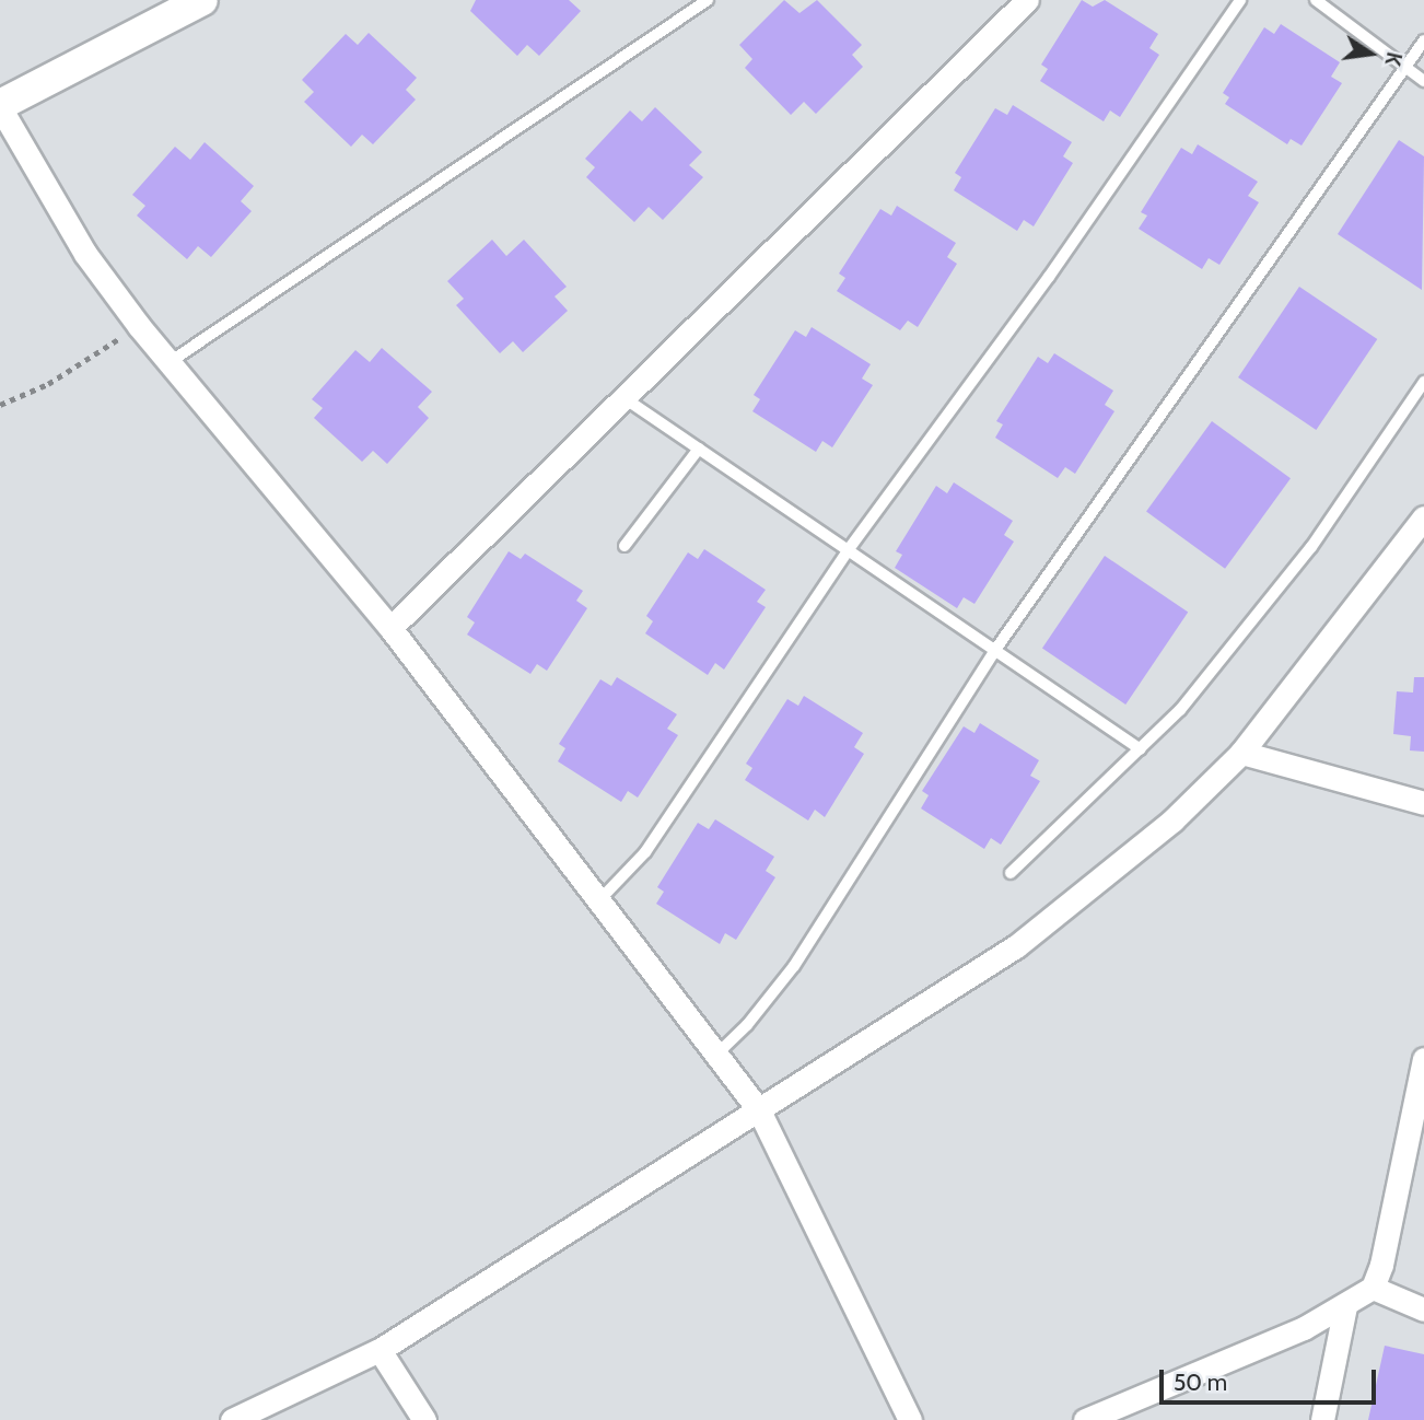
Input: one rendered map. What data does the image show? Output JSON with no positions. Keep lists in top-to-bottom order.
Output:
{
  "scale_bar": "50 m",
  "north": "right"
}
